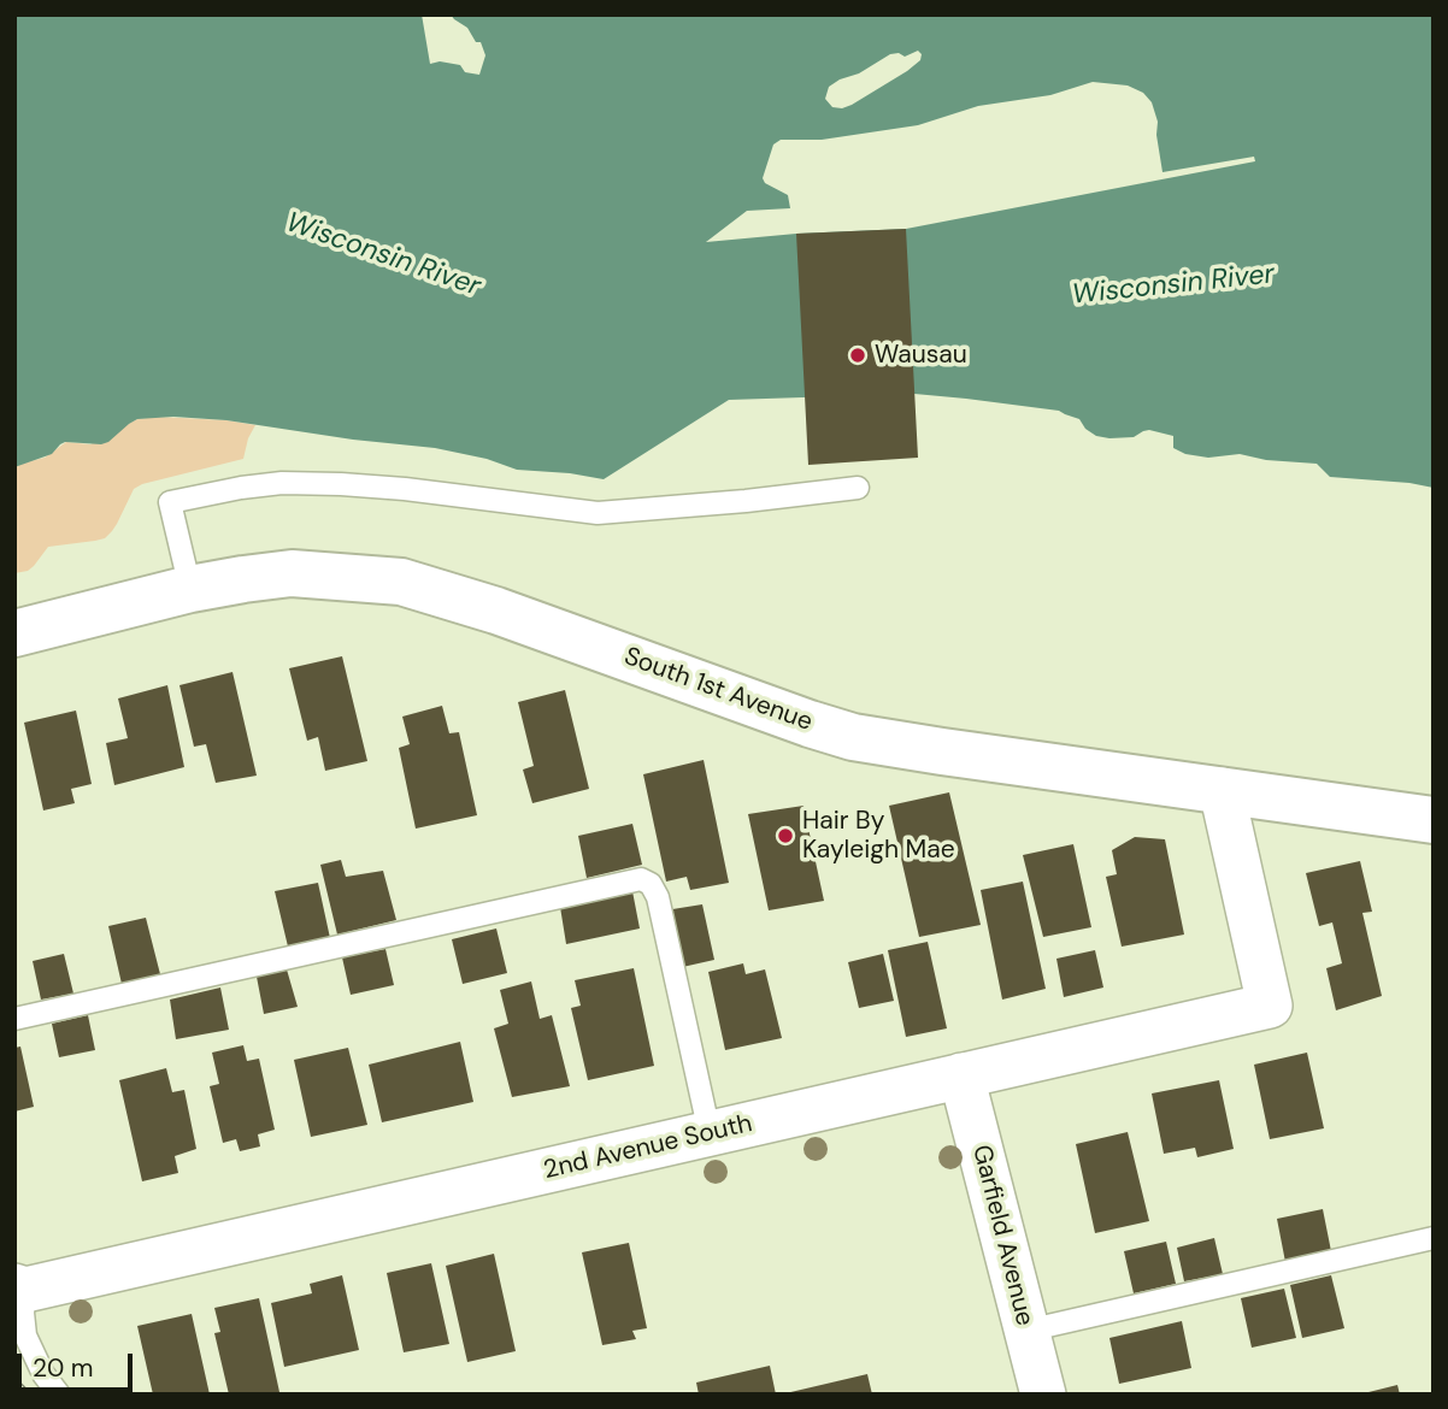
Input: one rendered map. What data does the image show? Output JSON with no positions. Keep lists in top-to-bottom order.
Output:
{
  "streets": {
    "street": ["South 1st Avenue", "2nd Avenue South", "Garfield Avenue"]
  },
  "crossings": [
    ["South 1st Avenue", "2nd Avenue South"],
    ["2nd Avenue South", "Garfield Avenue"]
  ],
  "water": ["Wisconsin River"],
  "places": ["Wausau", "Hair By Kayleigh Mae"],
  "scale_bar": "20 m"
}
